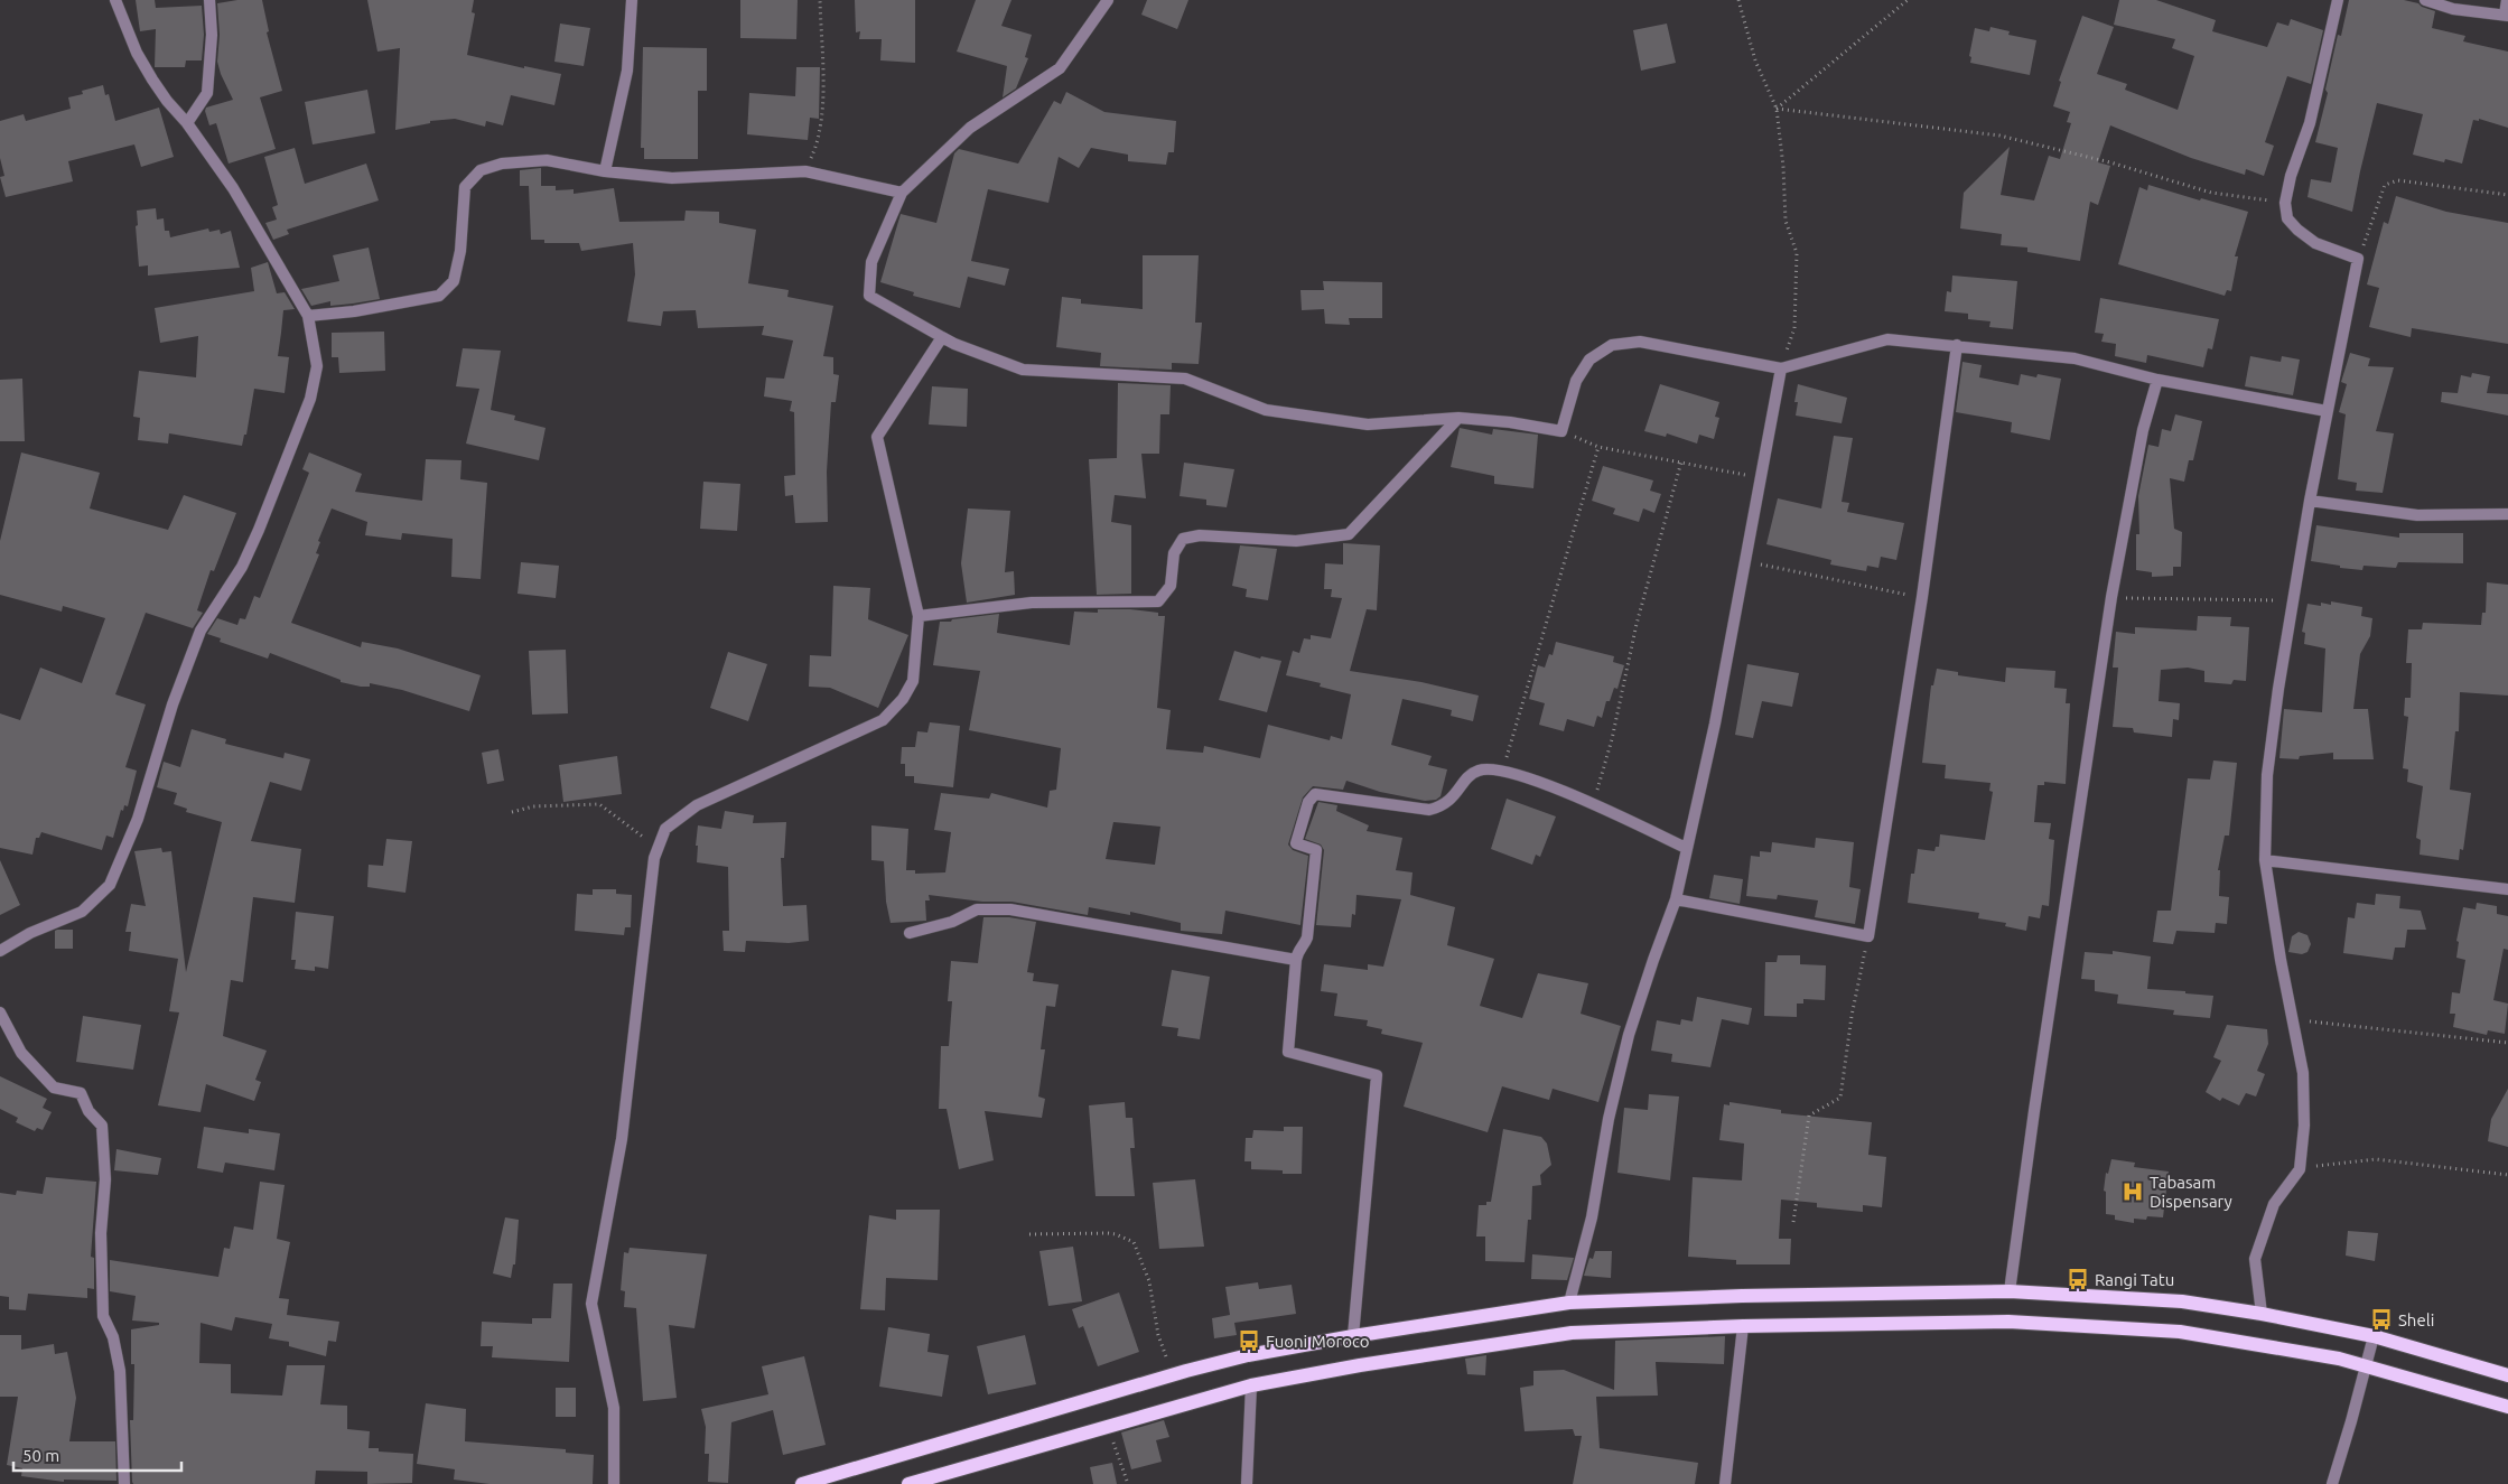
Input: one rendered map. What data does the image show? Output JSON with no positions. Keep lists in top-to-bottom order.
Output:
{
  "places": {
    "hospital": ["Tabasam Dispensary"],
    "bus stop": ["Rangi Tatu", "Sheli", "Fuoni Moroco"]
  },
  "scale_bar": "50 m"
}
